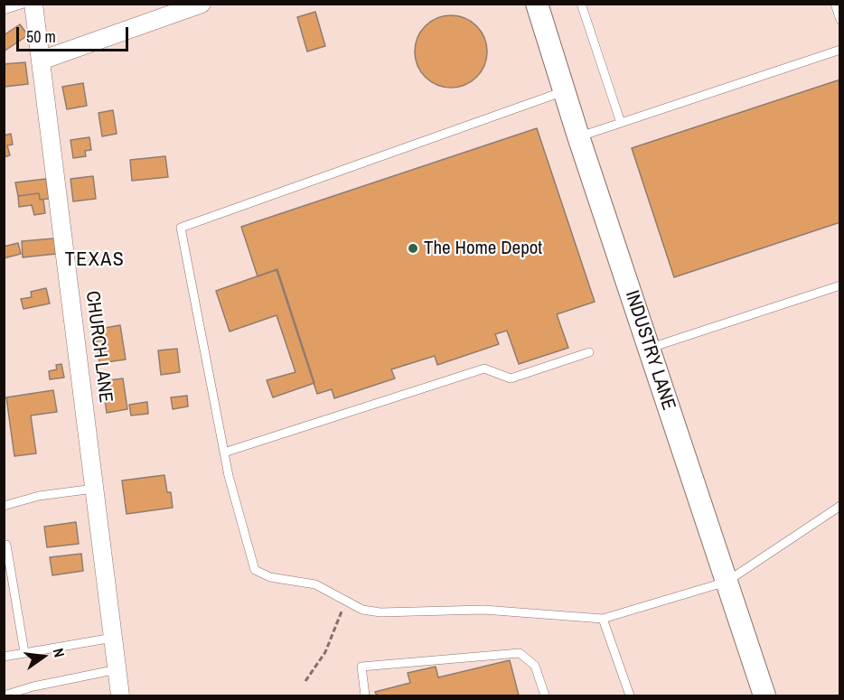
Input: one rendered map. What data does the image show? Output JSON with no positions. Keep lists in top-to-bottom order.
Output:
{
  "streets": {
    "street": ["CHURCH LANE", "INDUSTRY LANE"]
  },
  "districts": ["TEXAS"],
  "places": ["The Home Depot"],
  "scale_bar": "50 m",
  "north": "right"
}
